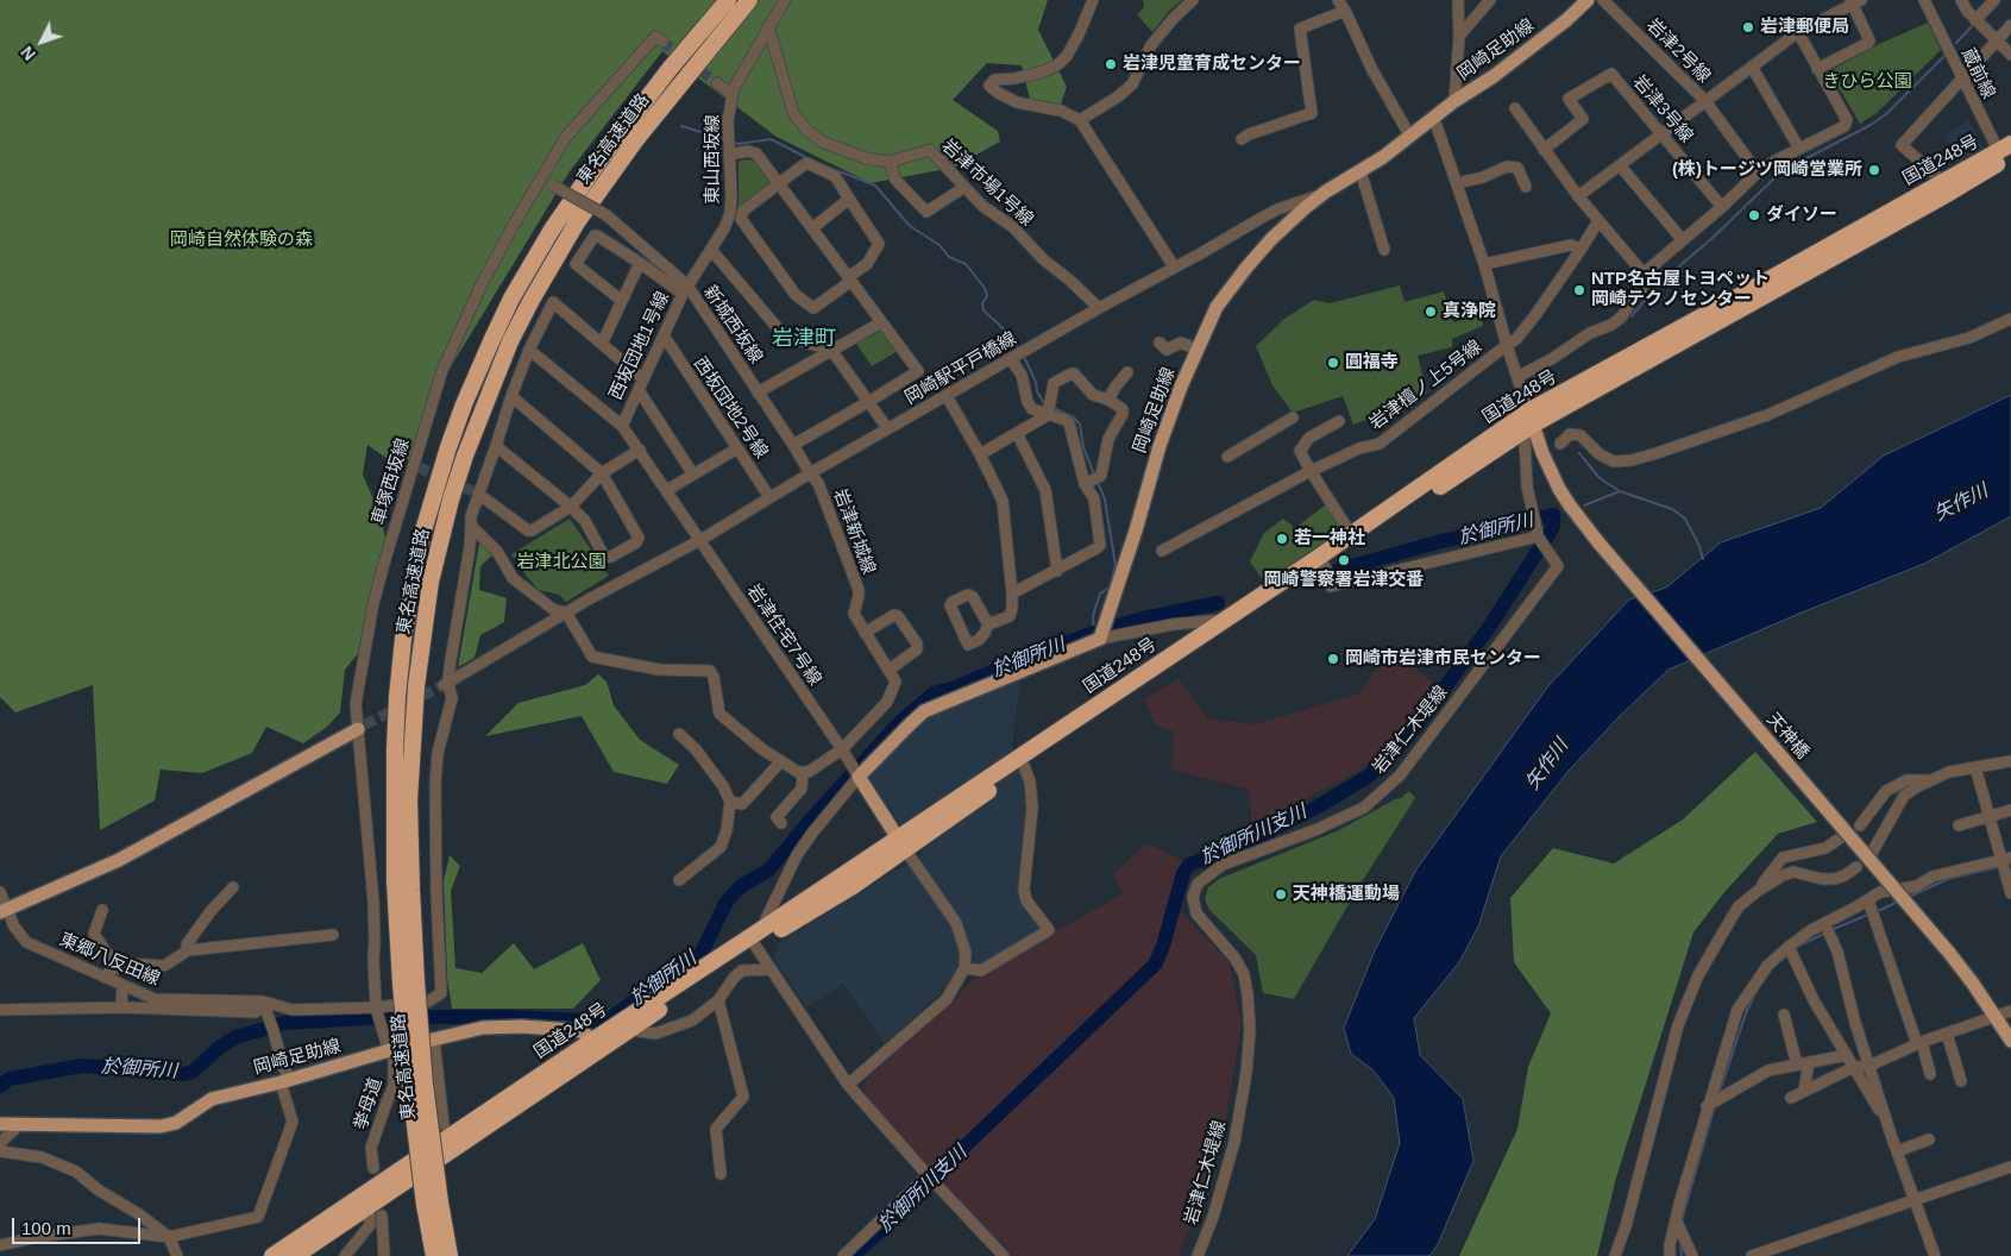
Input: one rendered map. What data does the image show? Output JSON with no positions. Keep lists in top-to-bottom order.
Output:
{
  "streets": {
    "highway": ["東名高速道路", "国道248号"],
    "main road": ["岡崎足助線", "天神橋"],
    "street": [
      "岩津2号線",
      "蔵前線",
      "岩津3号線",
      "東山西坂線",
      "岩津市場1号線",
      "新城西坂線",
      "西坂団地1号線",
      "岡崎駅平戸橋線",
      "岩津檀ノ上5号線",
      "西坂団地2号線",
      "車塚西坂線",
      "岩津新城線",
      "岩津住宅7号線",
      "岩津仁木堤線",
      "東郷八反田線",
      "挙母道"
    ]
  },
  "crossings": [
    ["岡崎足助線", "国道248号"],
    ["岡崎足助線", "岡崎駅平戸橋線"],
    ["岡崎足助線", "挙母道"],
    ["岩津2号線", "岩津3号線"],
    ["蔵前線", "国道248号"],
    ["東山西坂線", "岩津市場1号線"],
    ["東山西坂線", "新城西坂線"],
    ["東山西坂線", "西坂団地1号線"],
    ["国道248号", "天神橋"],
    ["岩津市場1号線", "岡崎駅平戸橋線"],
    ["新城西坂線", "西坂団地1号線"],
    ["新城西坂線", "岡崎駅平戸橋線"],
    ["新城西坂線", "車塚西坂線"],
    ["新城西坂線", "岩津新城線"],
    ["西坂団地1号線", "岡崎駅平戸橋線"],
    ["西坂団地1号線", "西坂団地2号線"],
    ["西坂団地1号線", "岩津住宅7号線"],
    ["岡崎駅平戸橋線", "西坂団地2号線"],
    ["岡崎駅平戸橋線", "岩津新城線"],
    ["岡崎駅平戸橋線", "岩津住宅7号線"],
    ["車塚西坂線", "東郷八反田線"],
    ["車塚西坂線", "挙母道"]
  ],
  "districts": ["岩津町"],
  "water": ["矢作川", "於御所川", "於御所川支川"],
  "parks": ["きひら公園", "岡崎自然体験の森", "岩津北公園"],
  "places": [
    "岩津郵便局",
    "岩津児童育成センター",
    "(株)トージツ岡崎営業所",
    "ダイソー",
    "NTP名古屋トヨペット 岡崎テクノセンター",
    "真浄院",
    "圓福寺",
    "若一神社",
    "岡崎警察署岩津交番",
    "岡崎市岩津市民センター",
    "天神橋運動場"
  ],
  "scale_bar": "100 m",
  "north": "bottom left"
}
